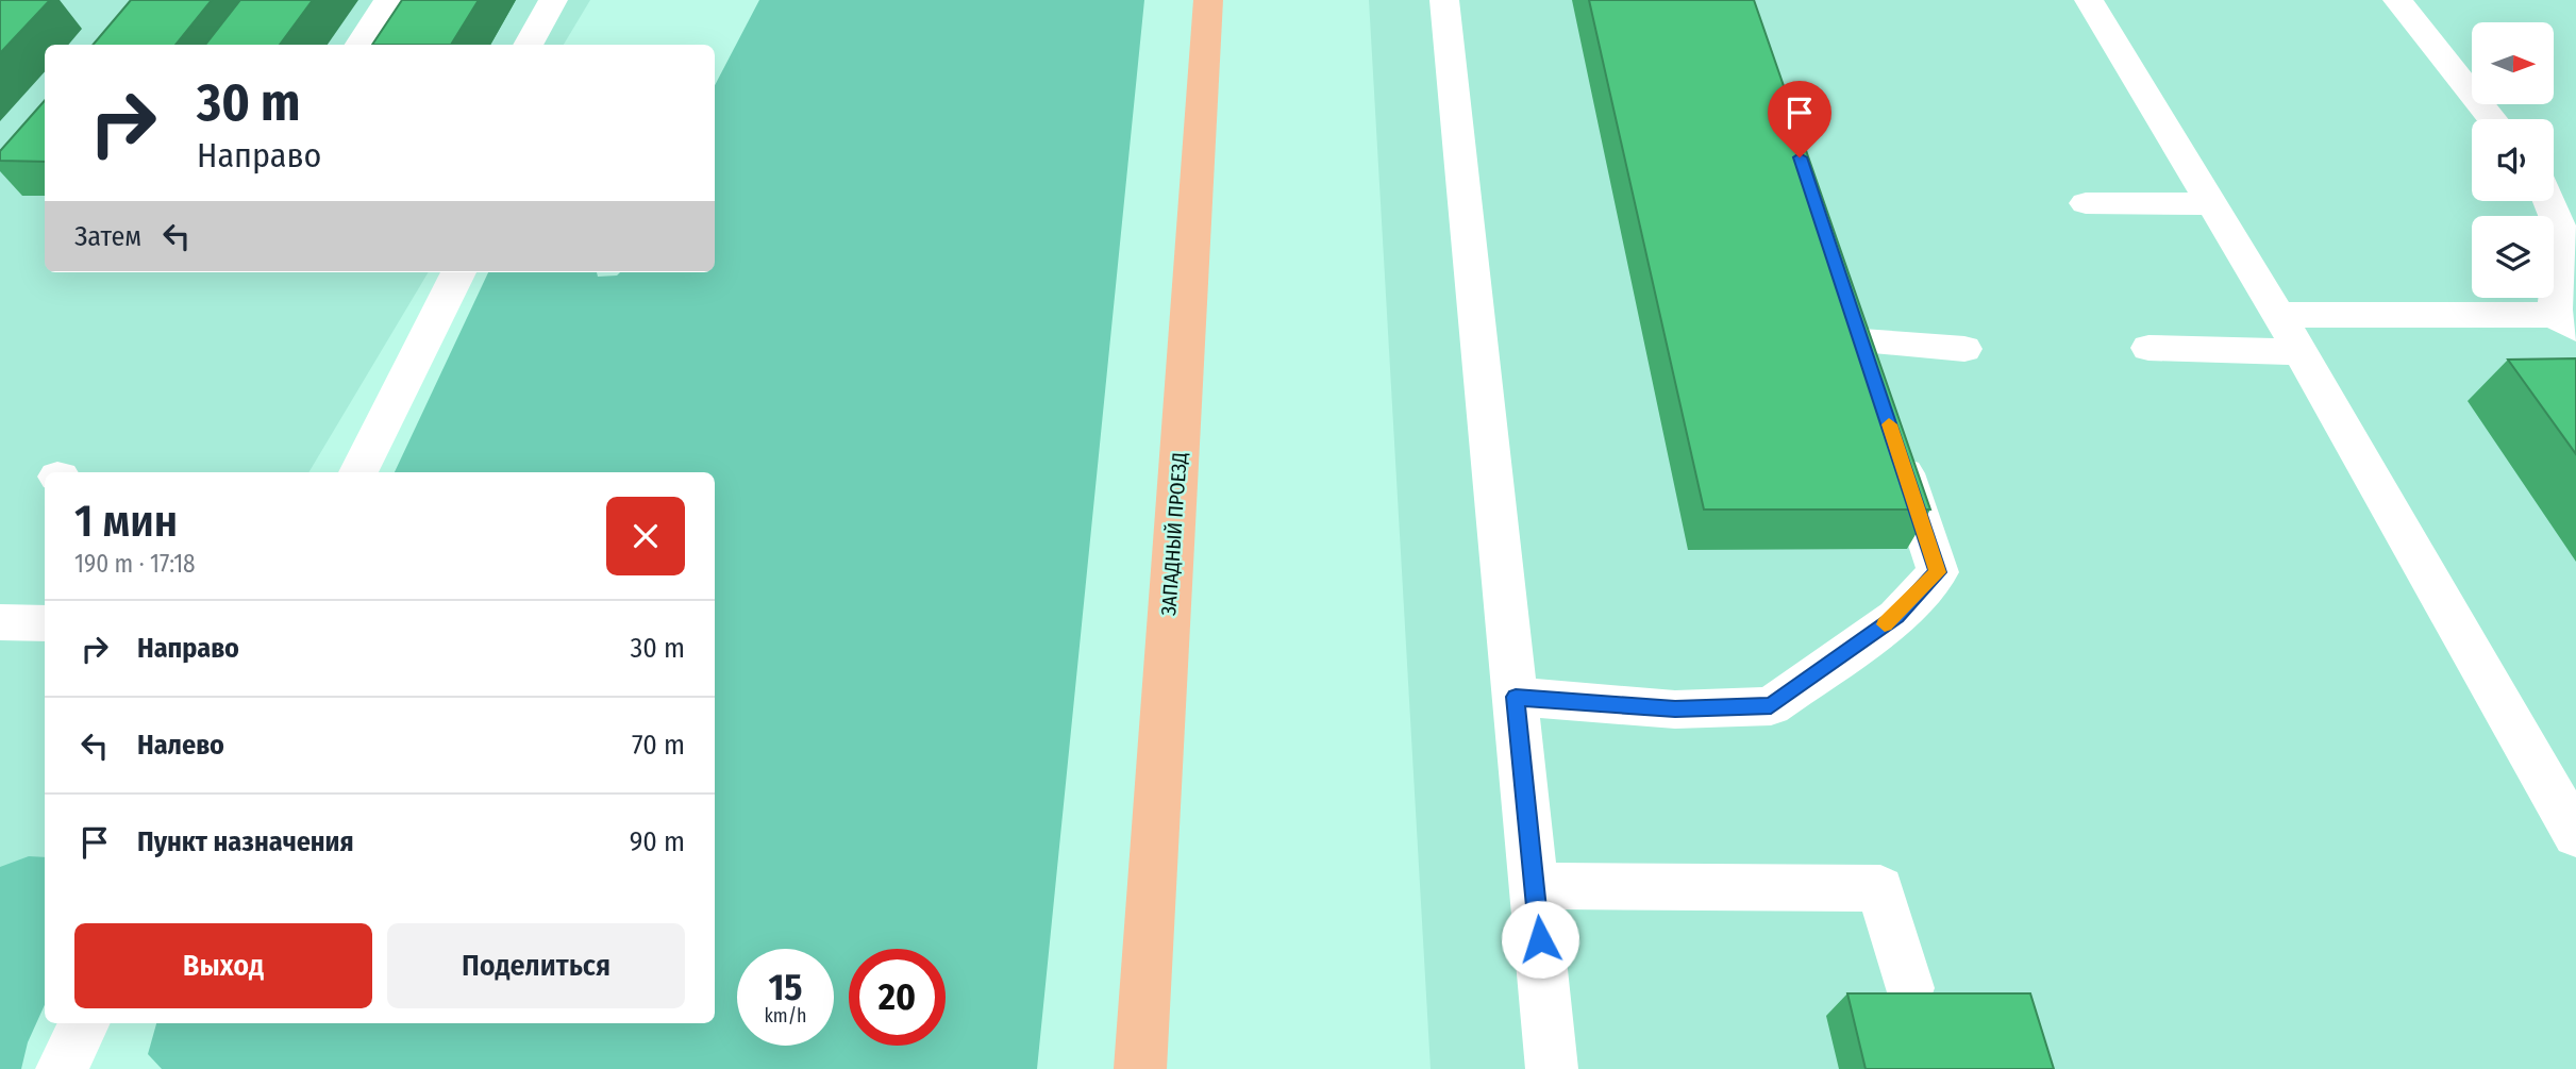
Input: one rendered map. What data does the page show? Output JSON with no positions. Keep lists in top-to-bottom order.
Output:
{
  "streets": {
    "main road": ["ЗАПАДНЫЙ ПРОЕЗД"]
  },
  "north": "right",
  "page": {
    "turn": ["30 m", "Направо"],
    "then": "Затем",
    "heading": ["1 мин", "190 m · 17:18"],
    "list": [
      {
        "name": "Направо",
        "value": "30 m"
      },
      {
        "name": "Налево",
        "value": "70 m"
      },
      {
        "name": "Пункт назначения",
        "value": "90 m"
      }
    ],
    "buttons": ["Выход", "Поделиться"],
    "speed": "15 km/h",
    "limit": "20"
  }
}
